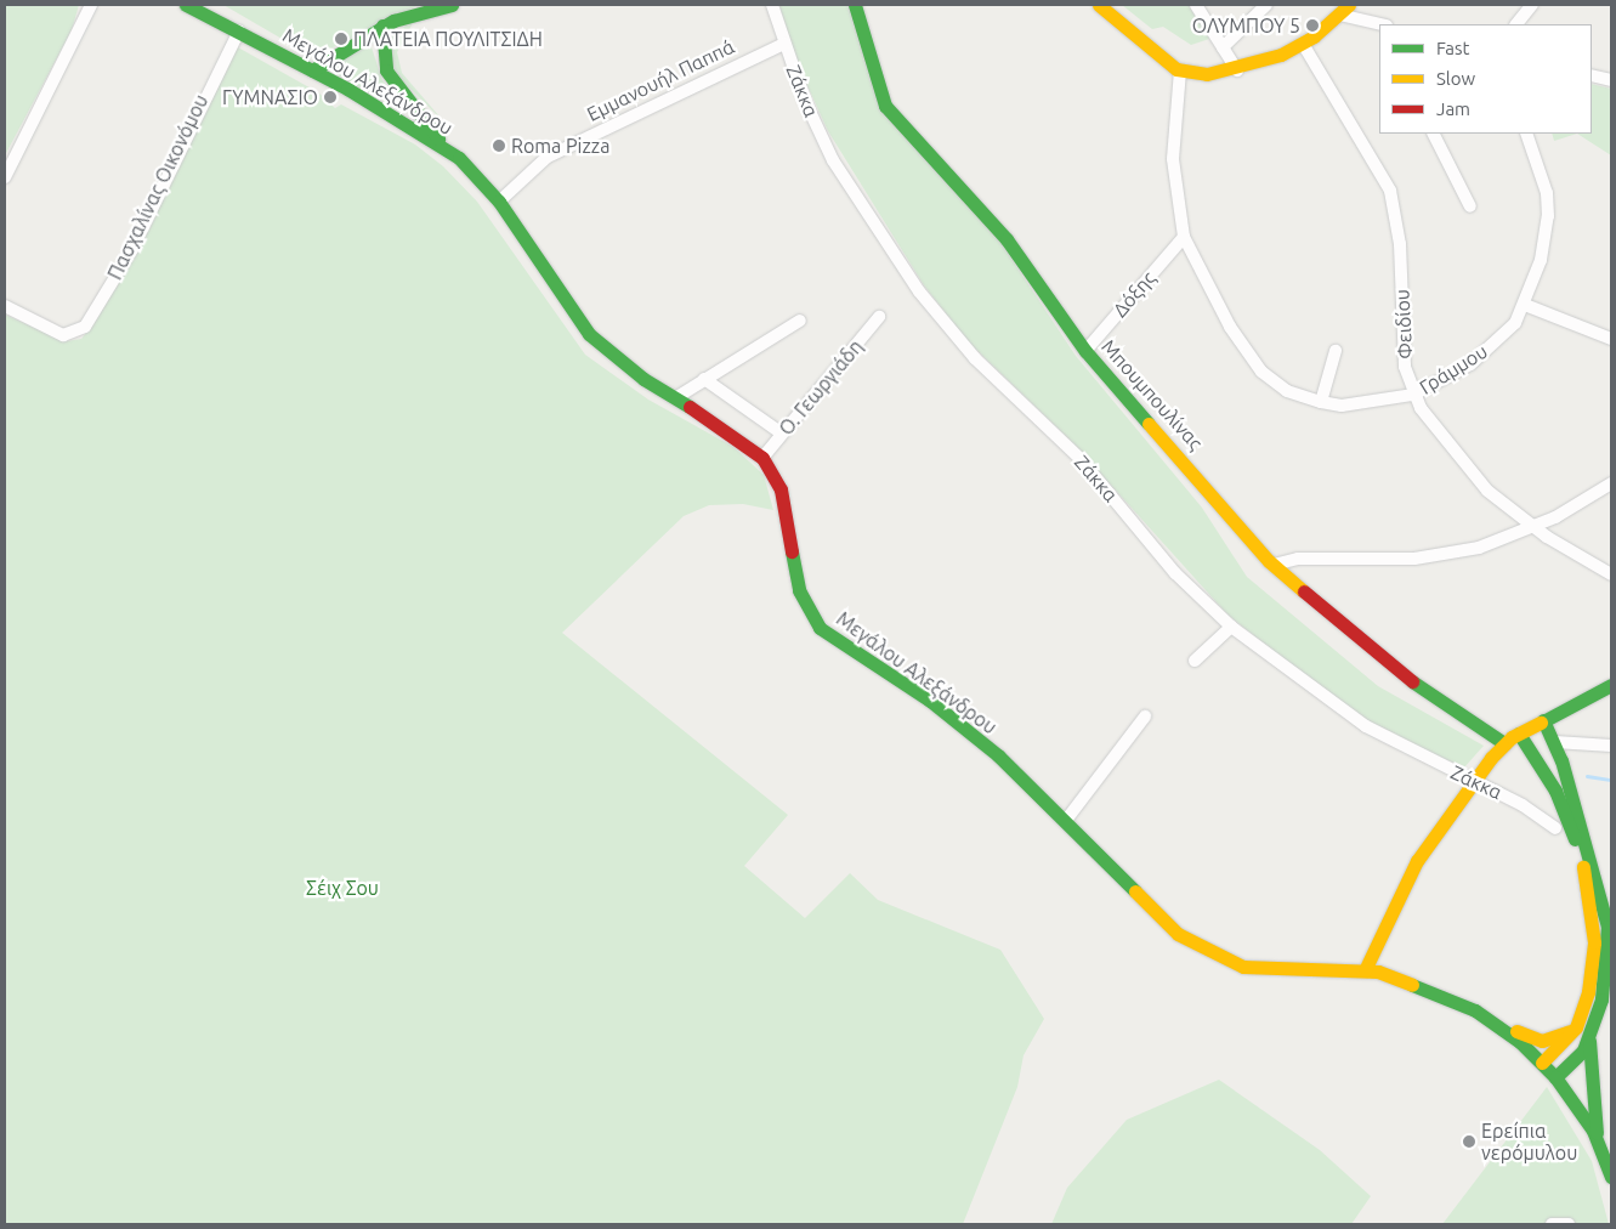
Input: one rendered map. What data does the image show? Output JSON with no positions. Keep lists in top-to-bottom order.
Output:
{
  "streets": {
    "street": [
      "Εμμανουήλ Παππά",
      "Μεγάλου Αλεξάνδρου",
      "Ζάκκα",
      "Πασχαλίνας Οικονόμου",
      "Δόξης",
      "Φειδίου",
      "Γράμμου",
      "Ο. Γεωργιάδη",
      "Μπουμπουλίνας"
    ]
  },
  "crossings": [
    ["Εμμανουήλ Παππά", "Μεγάλου Αλεξάνδρου"],
    ["Εμμανουήλ Παππά", "Ζάκκα"],
    ["Μεγάλου Αλεξάνδρου", "Πασχαλίνας Οικονόμου"],
    ["Μεγάλου Αλεξάνδρου", "Ο. Γεωργιάδη"],
    ["Δόξης", "Γράμμου"],
    ["Δόξης", "Μπουμπουλίνας"],
    ["Φειδίου", "Γράμμου"]
  ],
  "parks": ["Σέιχ Σου"],
  "places": [
    "ΟΛΥΜΠΟΥ 5",
    "ΠΛΑΤΕΙΑ ΠΟΥΛΙΤΣΙΔΗ",
    "ΓΥΜΝΑΣΙΟ",
    "Roma Pizza",
    "Ερείπια νερόμυλου"
  ],
  "legend": ["Fast", "Slow", "Jam"]
}
